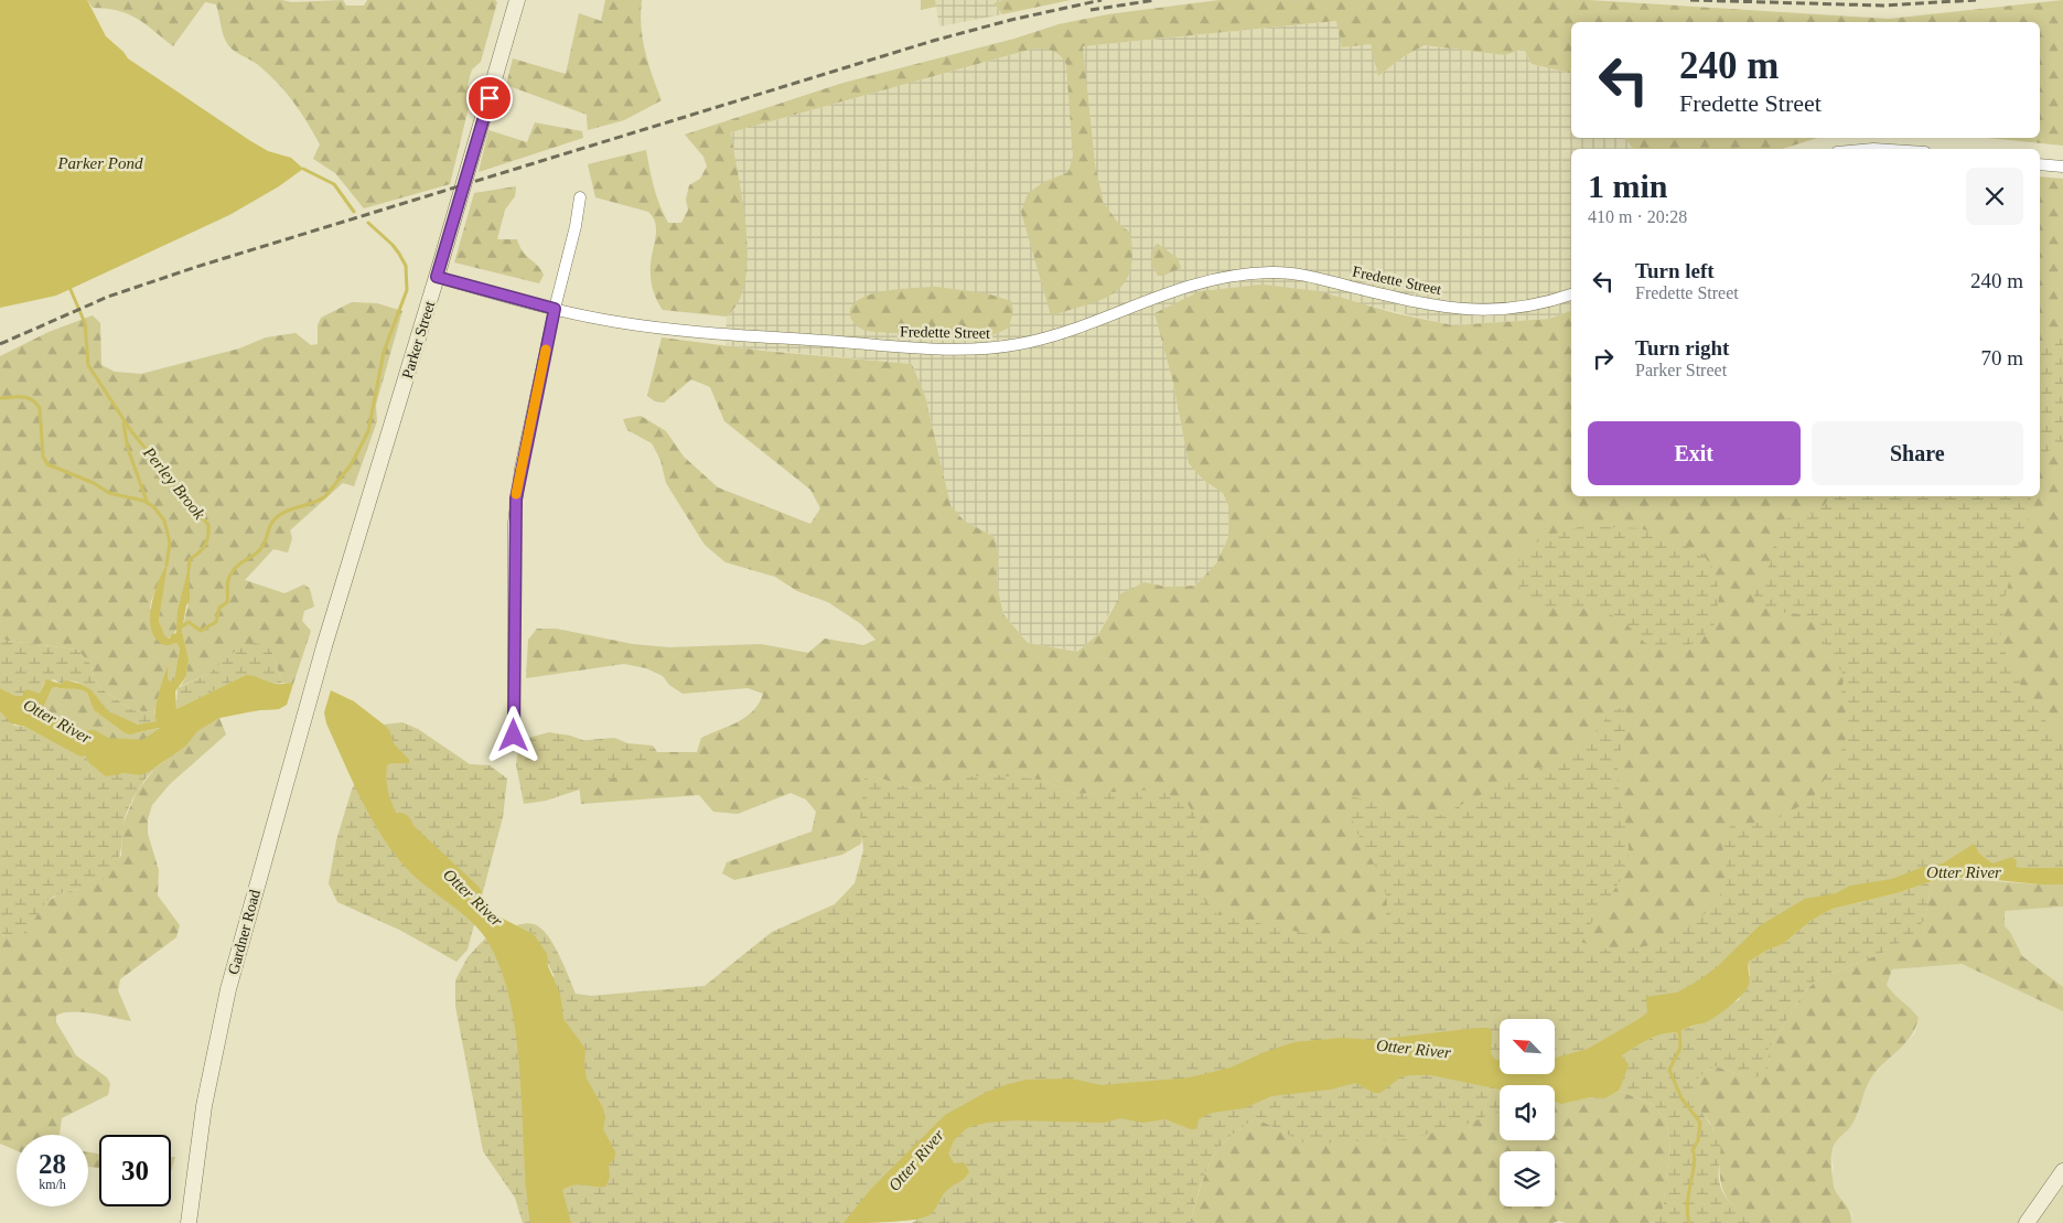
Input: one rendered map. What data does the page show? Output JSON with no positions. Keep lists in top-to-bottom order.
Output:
{
  "streets": {
    "main road": ["Parker Street", "Gardner Road"],
    "street": ["Fredette Street"]
  },
  "crossings": [
    ["Fredette Street", "Parker Street"],
    ["Parker Street", "Gardner Road"]
  ],
  "water": ["Parker Pond", "Perley Brook", "Otter River"],
  "north": "top left",
  "page": {
    "turn": ["240 m", "Fredette Street"],
    "heading": ["1 min", "410 m · 20:28"],
    "list": [
      {
        "name": "Turn left",
        "note": "Fredette Street",
        "value": "240 m"
      },
      {
        "name": "Turn right",
        "note": "Parker Street",
        "value": "70 m"
      }
    ],
    "buttons": ["Exit", "Share"],
    "speed": "28 km/h",
    "limit": "30"
  }
}
